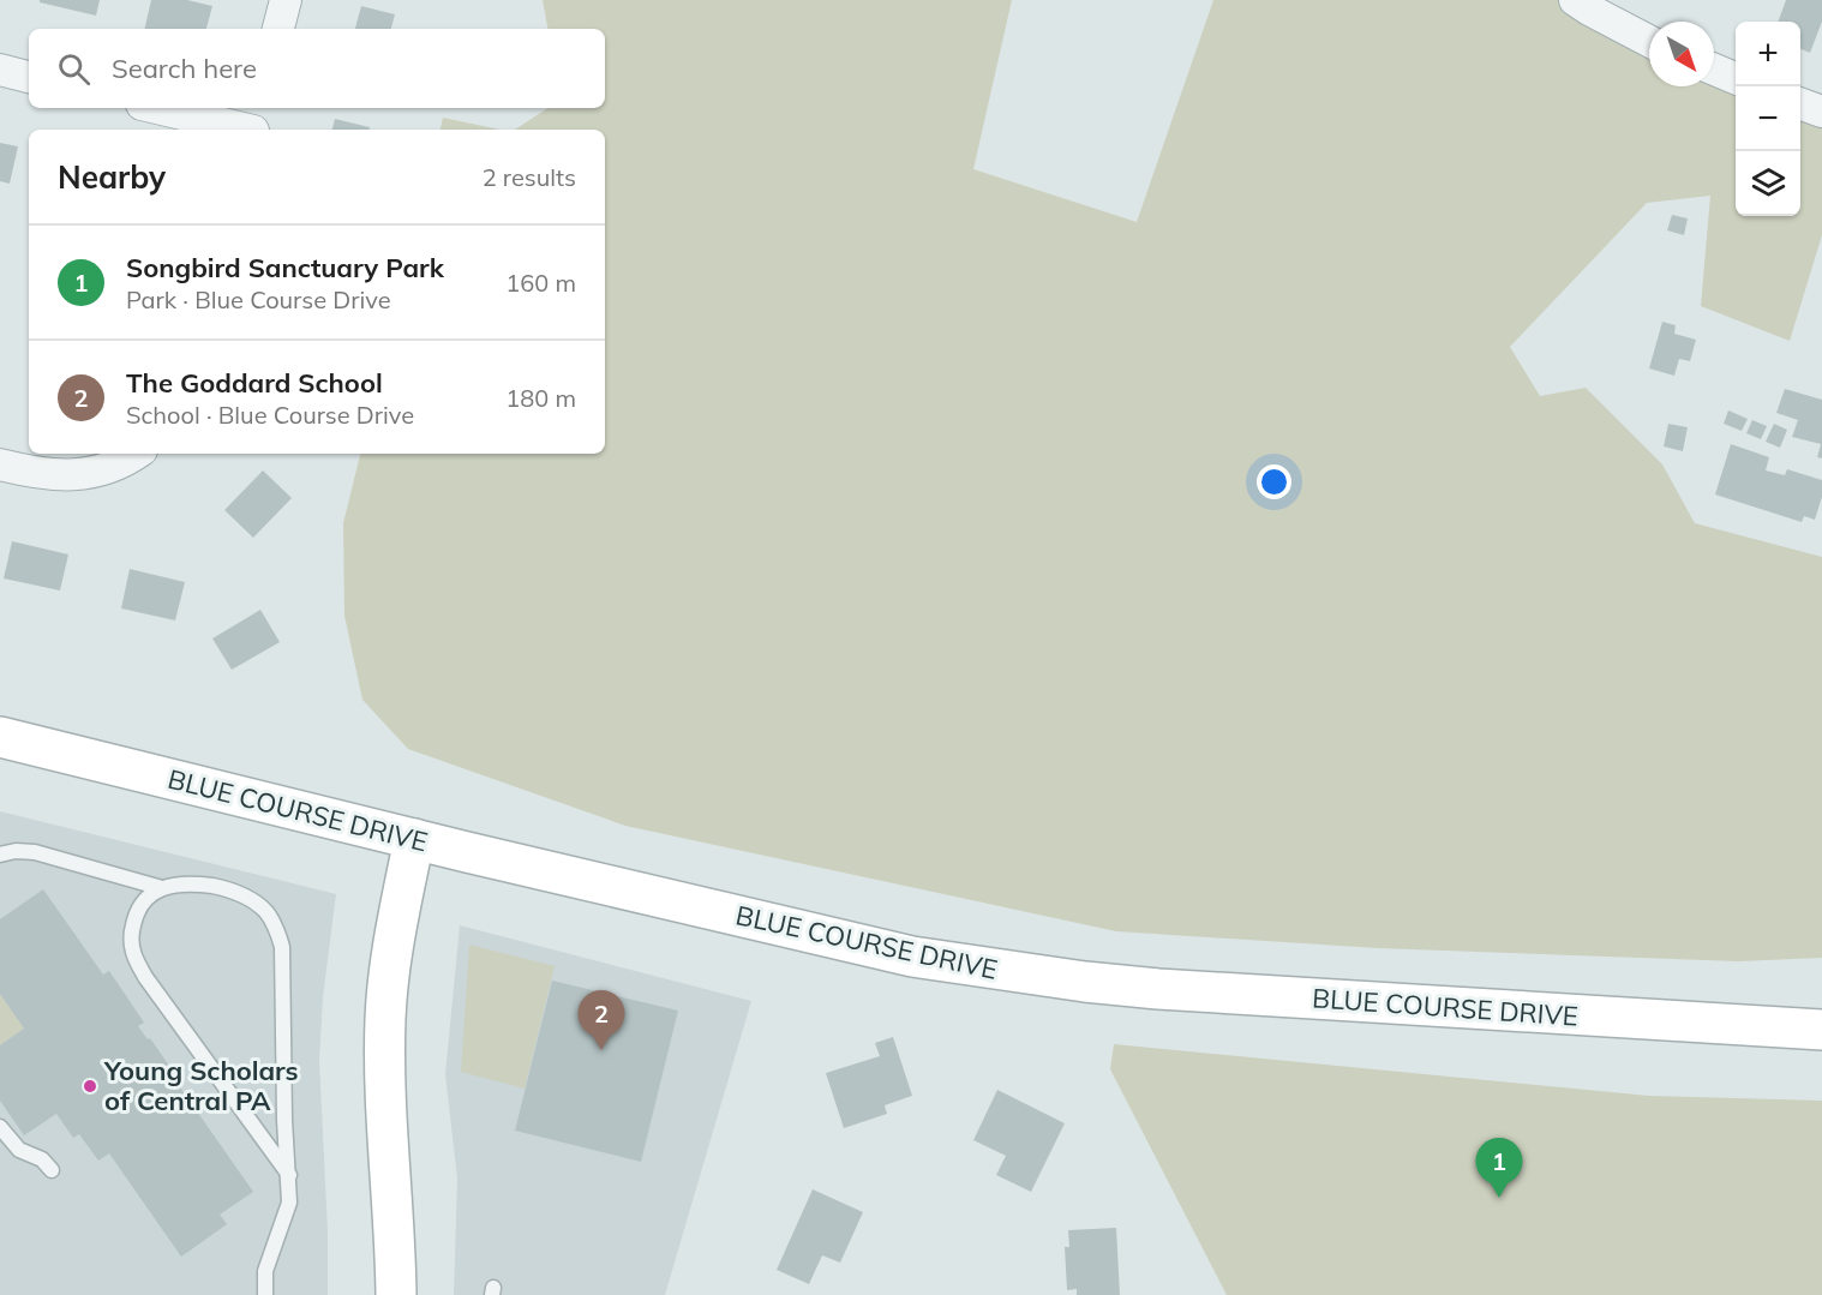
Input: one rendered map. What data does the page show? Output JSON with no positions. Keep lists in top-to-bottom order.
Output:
{
  "streets": {
    "main road": ["BLUE COURSE DRIVE"]
  },
  "places": ["Young Scholars of Central PA"],
  "north": "bottom right",
  "page": {
    "map_buttons": ["+", "−"],
    "search": "Search here",
    "heading": ["Nearby", "2 results"],
    "list": [
      {
        "mark": "1",
        "name": "Songbird Sanctuary Park",
        "note": "Park · Blue Course Drive",
        "value": "160 m"
      },
      {
        "mark": "2",
        "name": "The Goddard School",
        "note": "School · Blue Course Drive",
        "value": "180 m"
      }
    ],
    "pins": ["2", "1"]
  }
}
